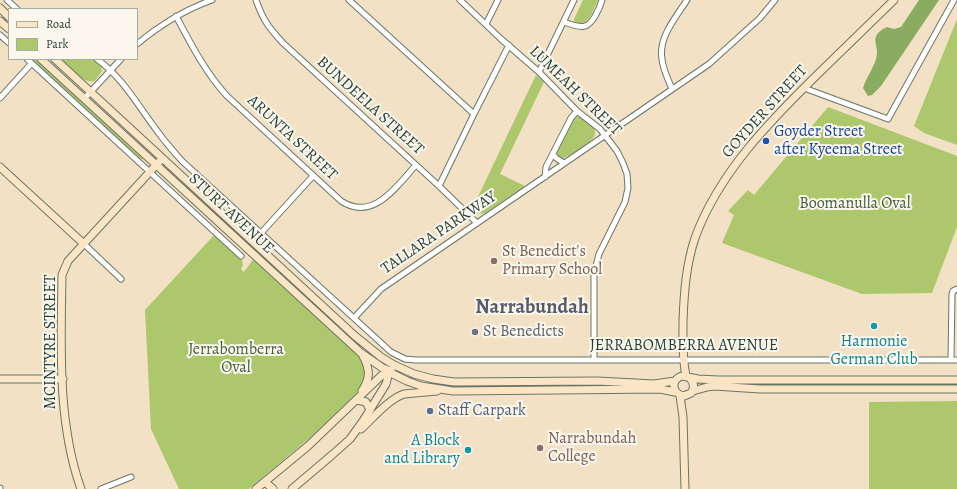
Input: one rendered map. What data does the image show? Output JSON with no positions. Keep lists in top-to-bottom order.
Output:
{
  "streets": {
    "main road": [
      "GOYDER STREET",
      "STURT AVENUE",
      "MCINTYRE STREET",
      "JERRABOMBERRA AVENUE"
    ],
    "street": [
      "LUMEAH STREET",
      "BUNDEELA STREET",
      "ARUNTA STREET",
      "TALLARA PARKWAY"
    ]
  },
  "crossings": [
    ["LUMEAH STREET", "TALLARA PARKWAY"],
    ["LUMEAH STREET", "JERRABOMBERRA AVENUE"],
    ["BUNDEELA STREET", "ARUNTA STREET"],
    ["BUNDEELA STREET", "TALLARA PARKWAY"],
    ["GOYDER STREET", "JERRABOMBERRA AVENUE"],
    ["STURT AVENUE", "TALLARA PARKWAY"],
    ["STURT AVENUE", "MCINTYRE STREET"],
    ["STURT AVENUE", "JERRABOMBERRA AVENUE"]
  ],
  "districts": ["Narrabundah"],
  "parks": ["Boomanulla Oval", "Jerrabomberra Oval"],
  "places": [
    "Goyder Street after Kyeema Street",
    "St Benedict's Primary School",
    "Harmonie German Club",
    "St Benedicts",
    "Staff Carpark",
    "Narrabundah College",
    "A Block and Library"
  ],
  "legend": ["Road", "Park"]
}
